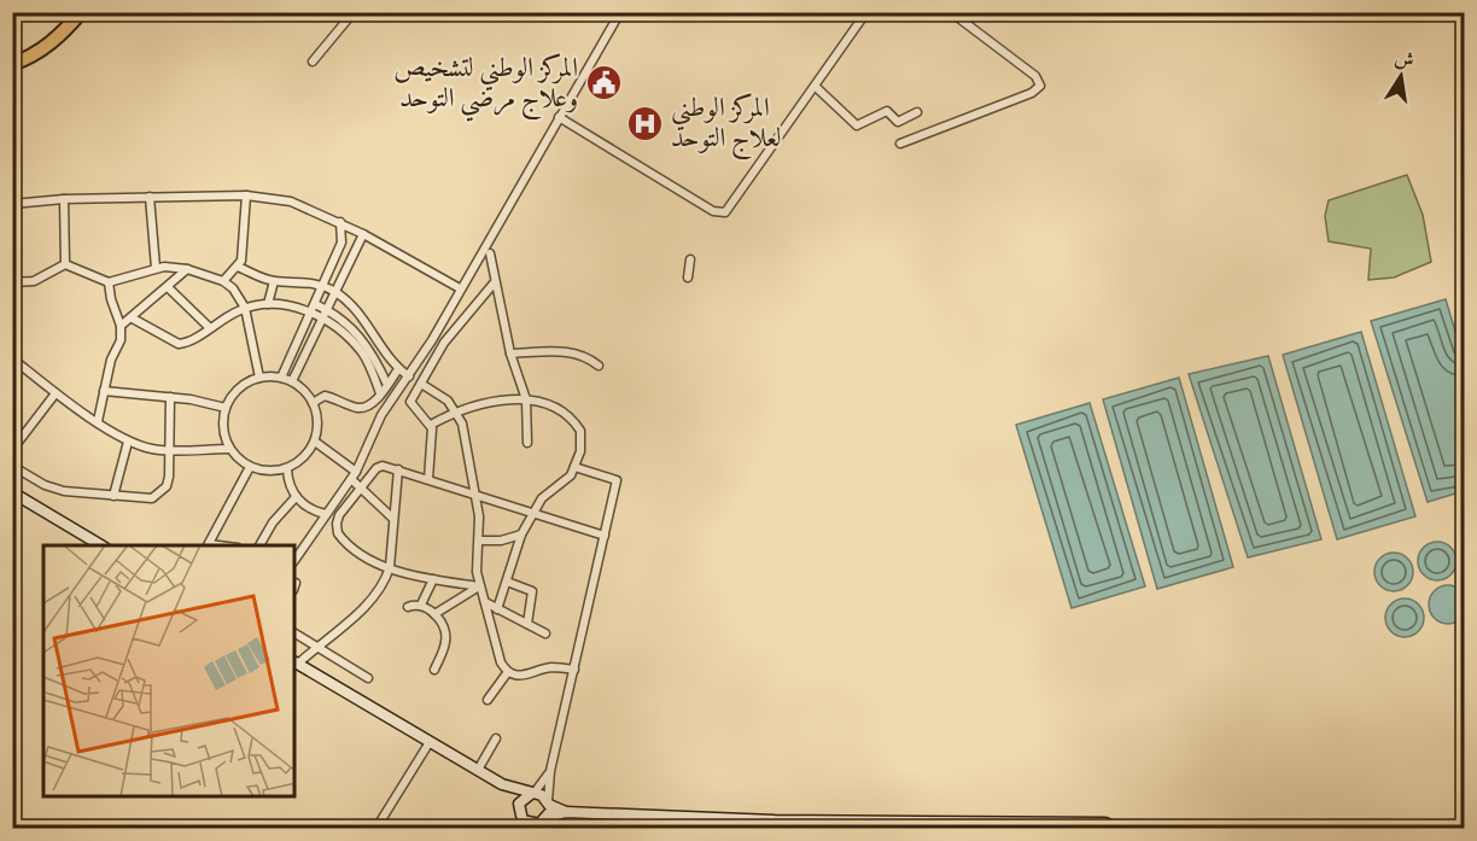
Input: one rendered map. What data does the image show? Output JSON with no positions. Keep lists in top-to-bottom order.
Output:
{
  "places": {
    "public building": ["المركز الوطني لتشخيص وعلاج مرضي التوحد"],
    "hospital": ["المركز الوطني لعلاج التوحد"]
  },
  "north": "top"
}
